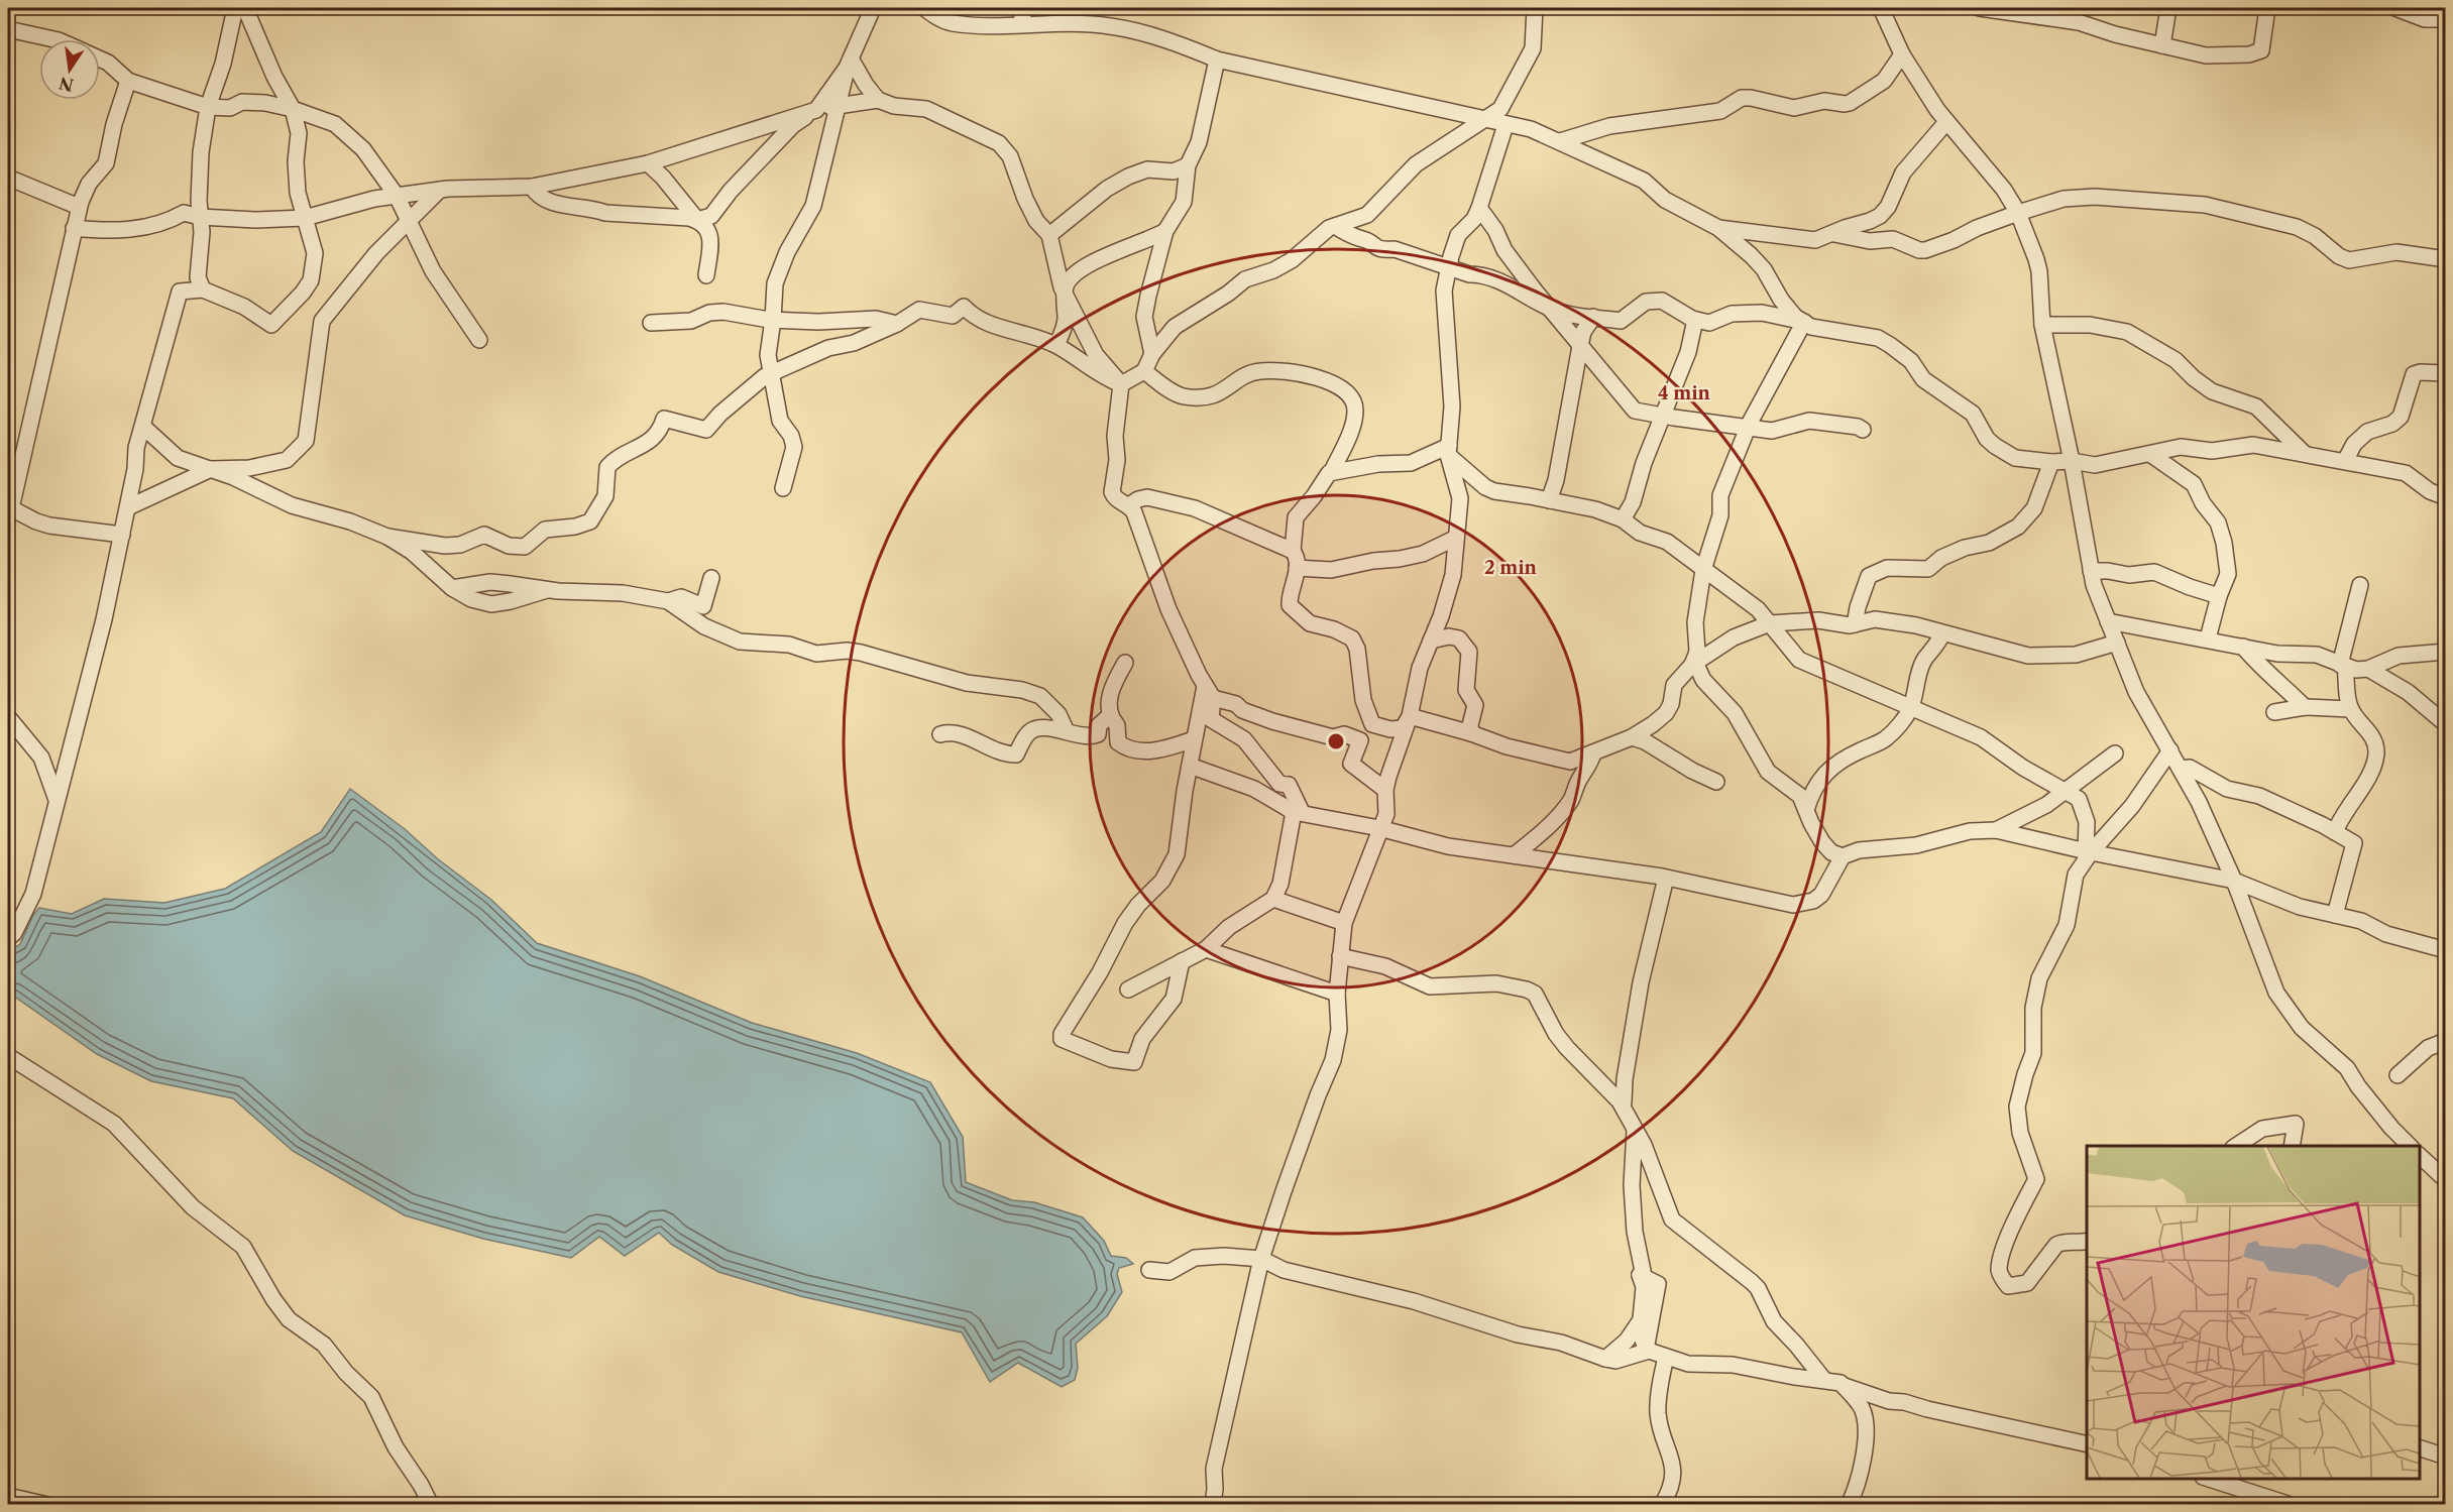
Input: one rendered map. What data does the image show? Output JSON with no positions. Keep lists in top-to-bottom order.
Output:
{
  "north": "bottom",
  "rings": ["4 min", "2 min"]
}
